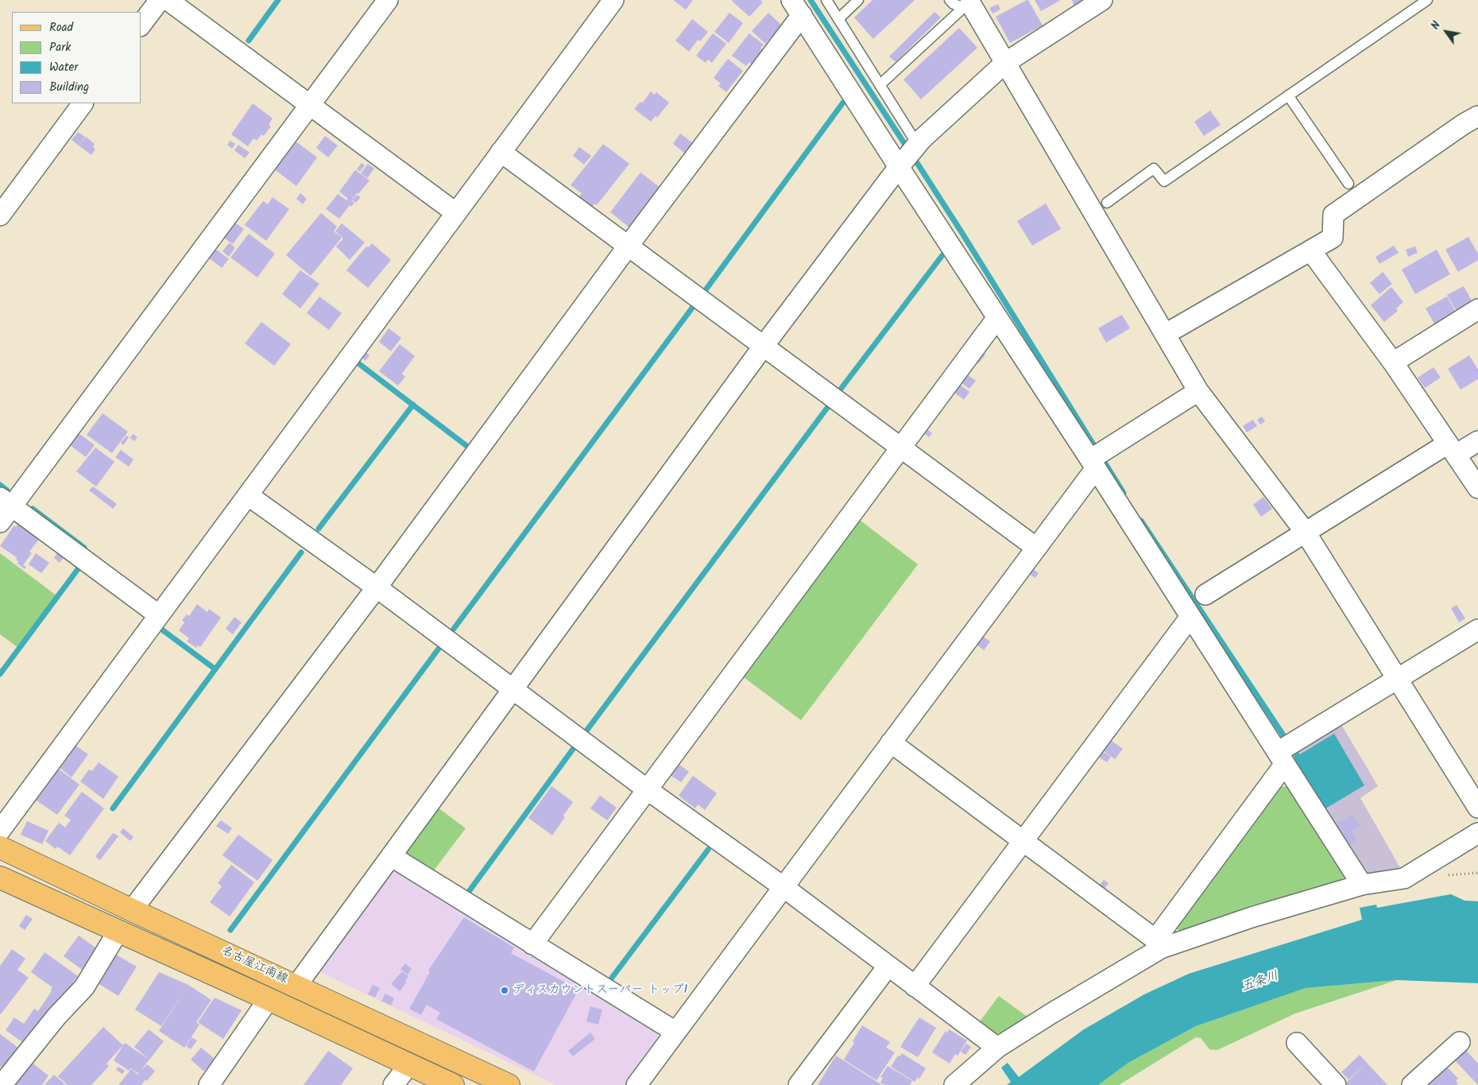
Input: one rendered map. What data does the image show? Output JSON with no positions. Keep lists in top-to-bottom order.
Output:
{
  "streets": {
    "main road": ["名古屋江南線"]
  },
  "water": ["五条川"],
  "places": ["ディスカウントスーパー トップ1"],
  "legend": [
    "Road",
    "Park",
    "Water",
    "Building"
  ],
  "north": "top left"
}
